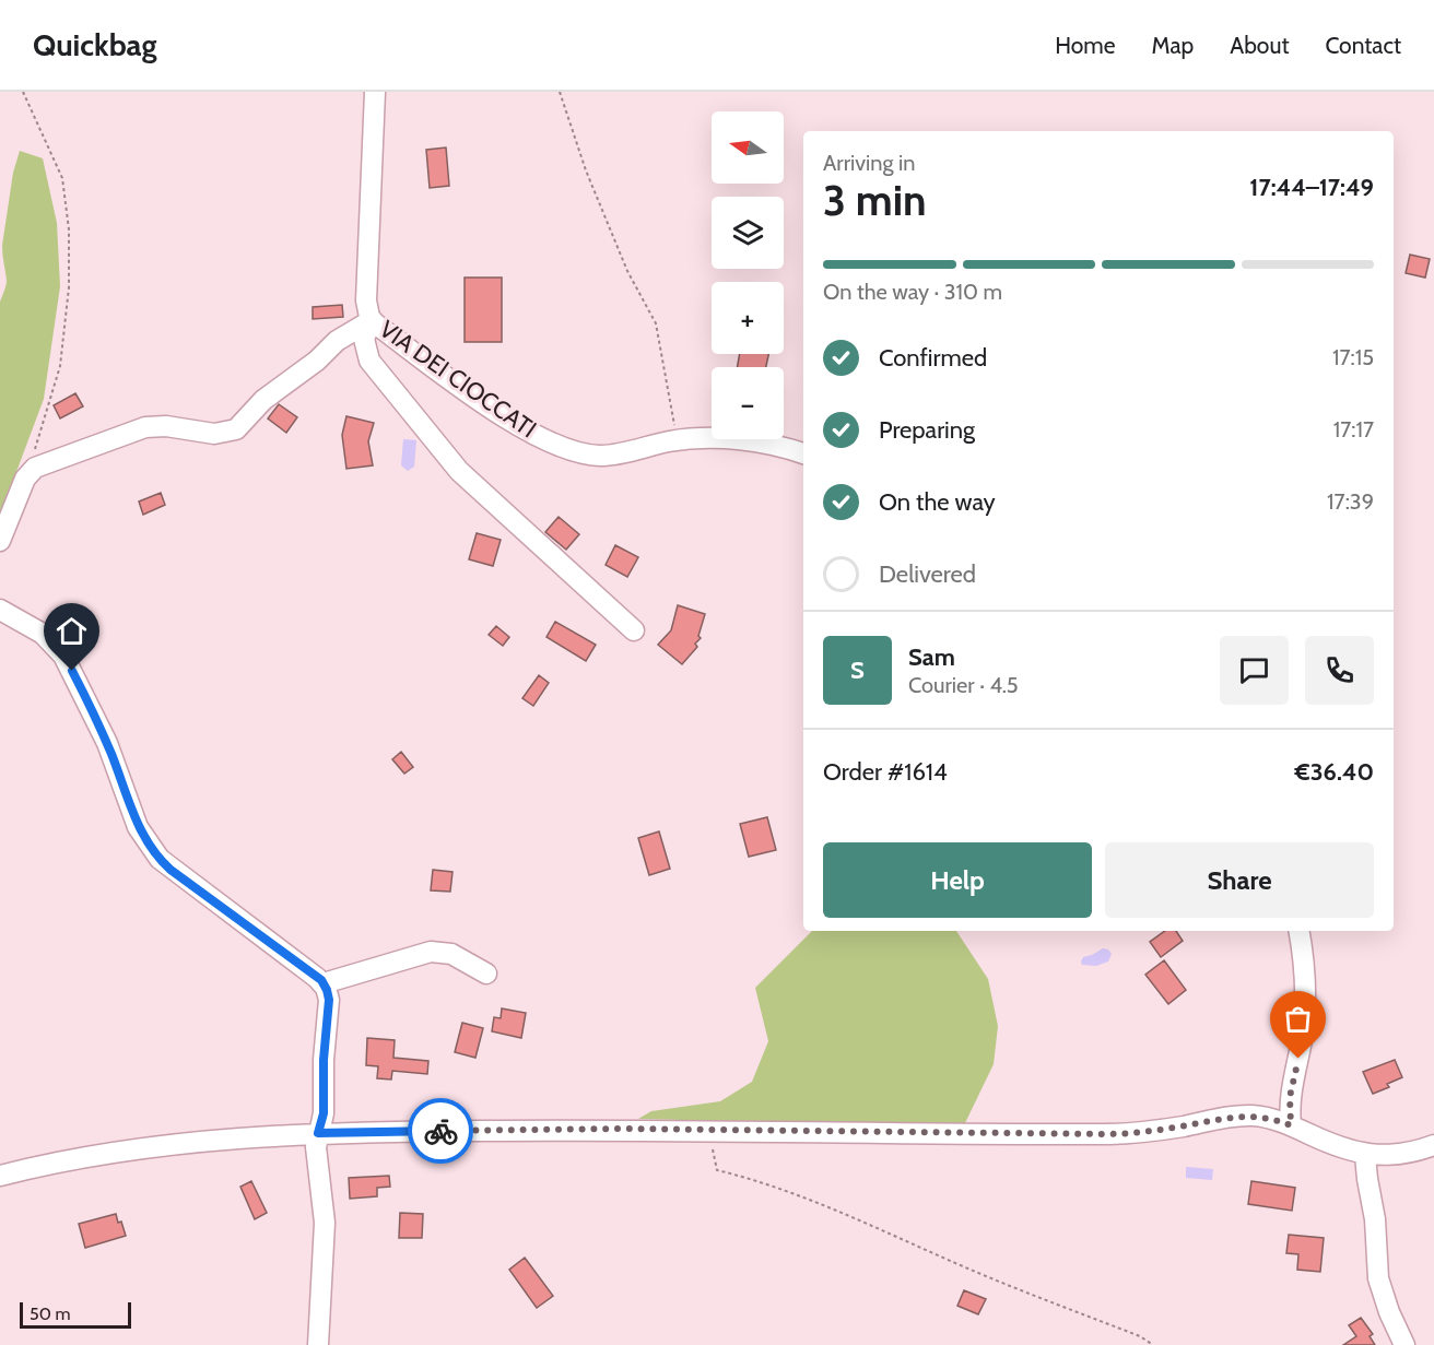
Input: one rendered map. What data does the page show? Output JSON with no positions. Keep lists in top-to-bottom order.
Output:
{
  "streets": {
    "street": ["VIA DEI CIOCCATI"]
  },
  "scale_bar": "50 m",
  "north": "left",
  "page": {
    "header": "Quickbag",
    "nav": [
      "Home",
      "Map",
      "About",
      "Contact"
    ],
    "map_buttons": ["+", "−"],
    "heading": ["3 min", "Arriving in", "17:44–17:49"],
    "panel": [
      "Sam",
      "Courier · 4.5",
      "Order #1614",
      "€36.40"
    ],
    "bar": "On the way · 310 m",
    "list": [
      ["Confirmed", "17:15"],
      ["Preparing", "17:17"],
      ["On the way", "17:39"],
      "Delivered"
    ],
    "round": "S",
    "buttons": ["Help", "Share"],
    "scale": "50 m"
  }
}
